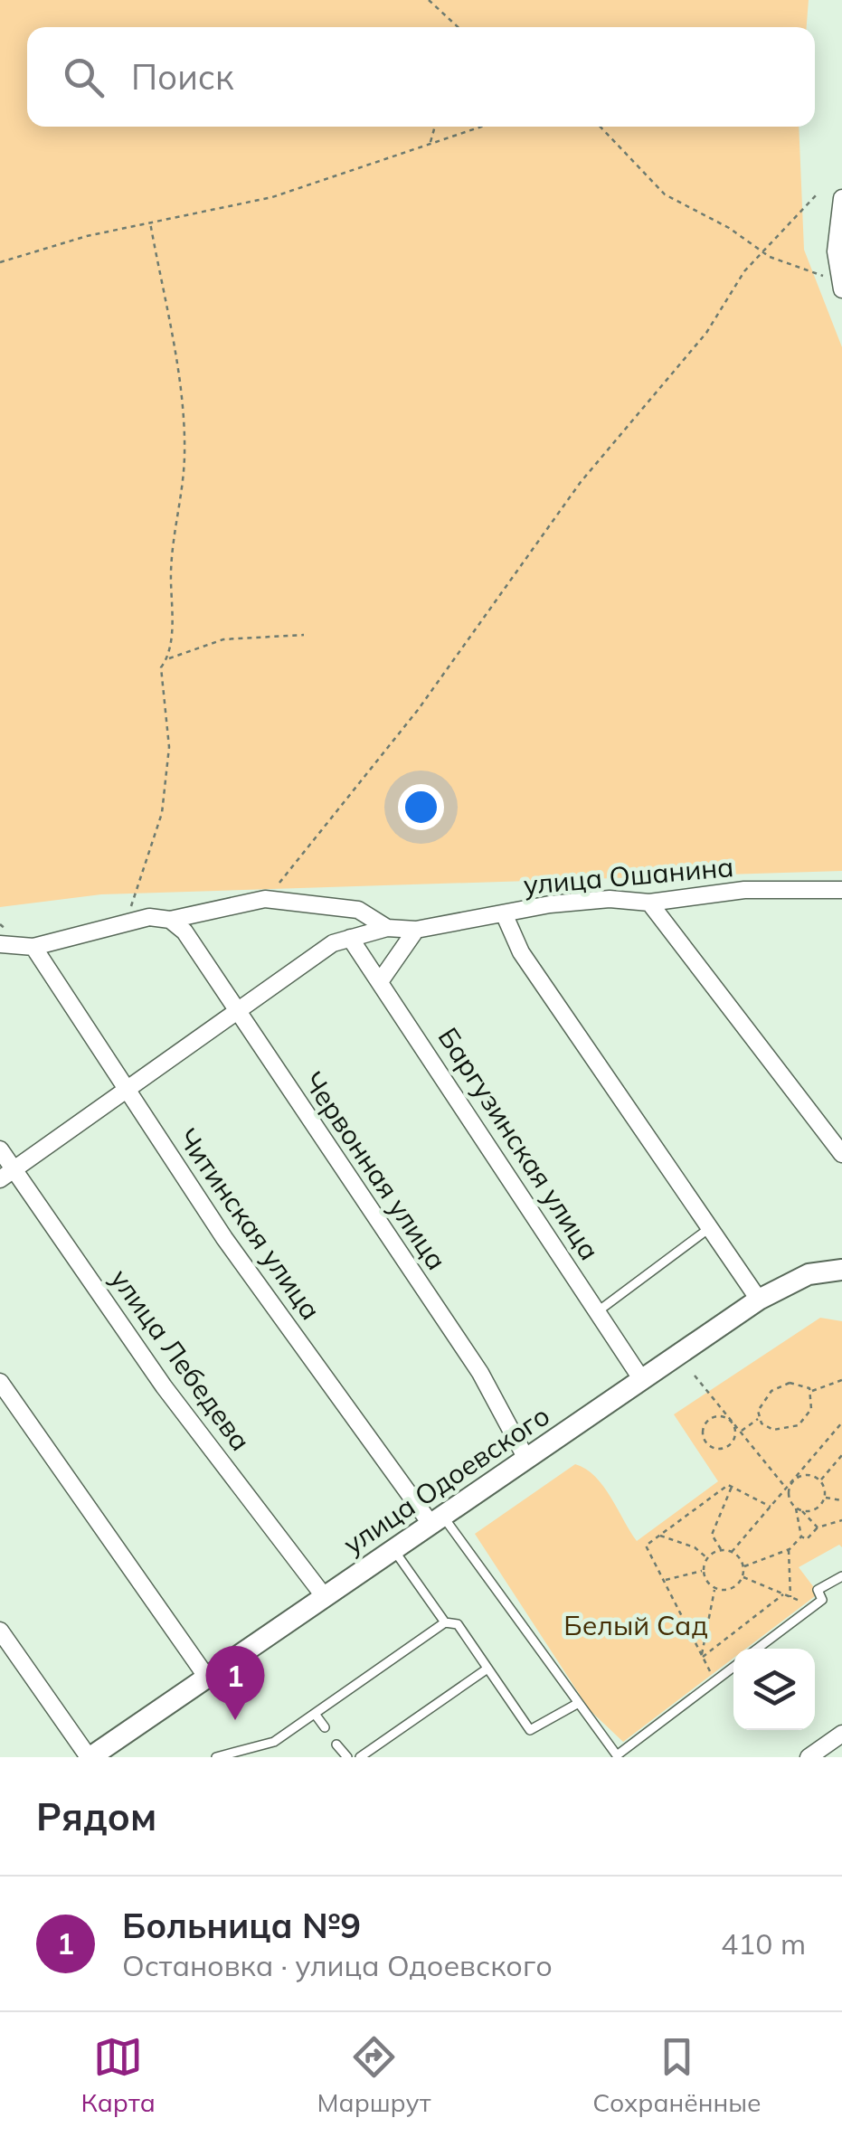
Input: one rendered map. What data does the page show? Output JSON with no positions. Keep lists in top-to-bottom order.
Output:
{
  "streets": {
    "street": [
      "улица Ошанина",
      "Баргузинская улица",
      "Червонная улица",
      "Читинская улица",
      "улица Лебедева",
      "улица Одоевского"
    ]
  },
  "crossings": [
    ["улица Ошанина", "Червонная улица"],
    ["улица Ошанина", "Читинская улица"],
    ["Баргузинская улица", "улица Одоевского"],
    ["Червонная улица", "улица Одоевского"],
    ["Читинская улица", "улица Одоевского"],
    ["улица Лебедева", "улица Одоевского"]
  ],
  "parks": ["Белый Сад"],
  "page": {
    "search": "Поиск",
    "pins": "1",
    "heading": "Рядом",
    "list": [
      {
        "mark": "1",
        "name": "Больница №9",
        "note": "Остановка · улица Одоевского",
        "value": "410 m"
      }
    ],
    "nav": ["Карта", "Маршрут", "Сохранённые"]
  }
}
